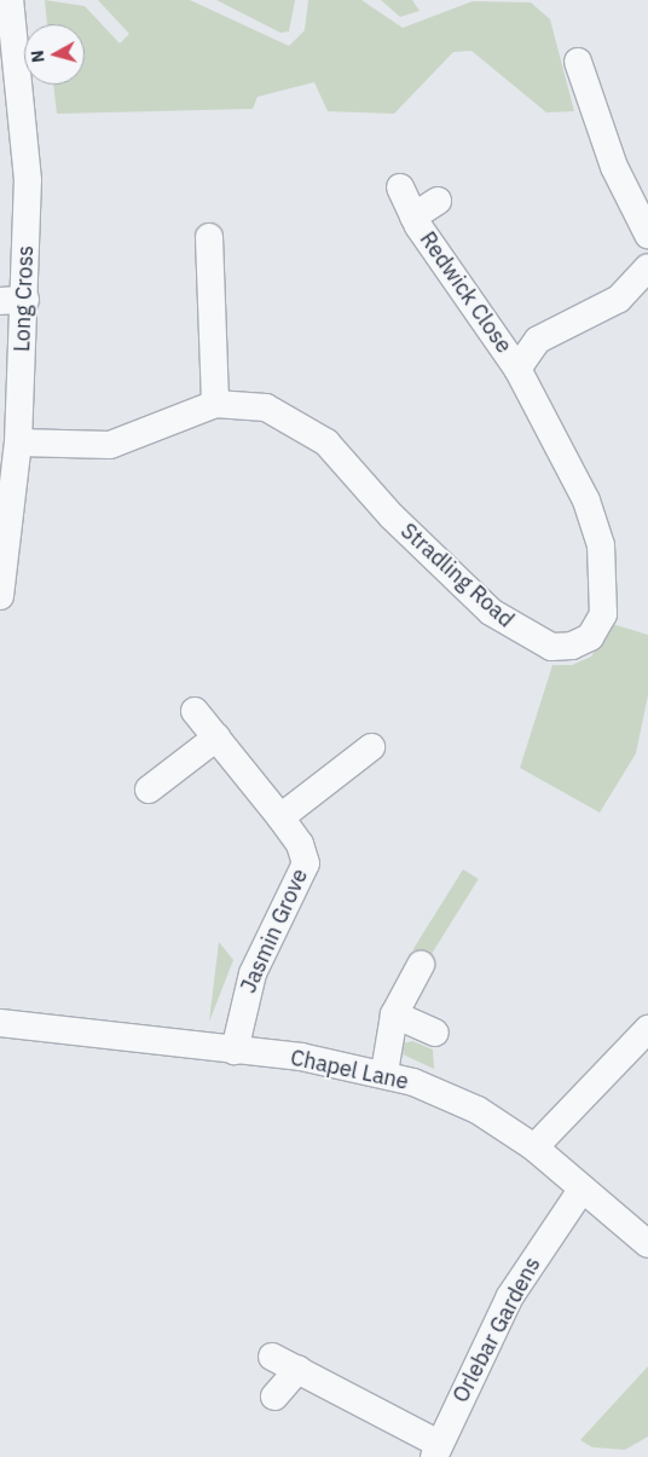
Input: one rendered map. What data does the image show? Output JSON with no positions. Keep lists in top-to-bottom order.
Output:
{
  "streets": {
    "street": [
      "Redwick Close",
      "Long Cross",
      "Stradling Road",
      "Jasmin Grove",
      "Chapel Lane",
      "Orlebar Gardens"
    ]
  },
  "crossings": [
    ["Redwick Close", "Stradling Road"],
    ["Long Cross", "Stradling Road"],
    ["Jasmin Grove", "Chapel Lane"],
    ["Chapel Lane", "Orlebar Gardens"]
  ],
  "north": "left"
}
